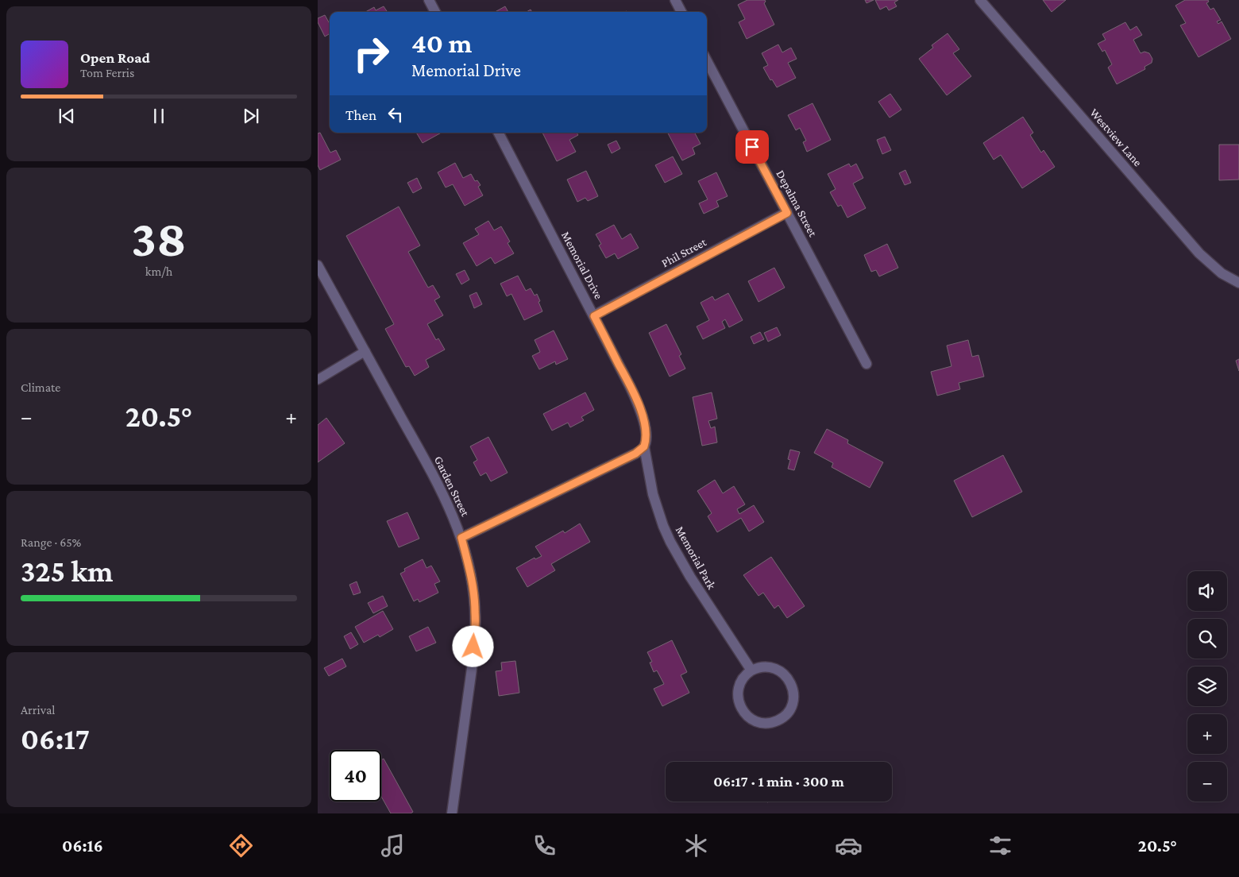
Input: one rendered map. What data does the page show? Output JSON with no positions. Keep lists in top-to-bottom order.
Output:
{
  "streets": {
    "street": [
      "Westview Lane",
      "Depalma Street",
      "Phil Street",
      "Memorial Drive",
      "Garden Street",
      "Memorial Park"
    ]
  },
  "crossings": [
    ["Depalma Street", "Phil Street"],
    ["Phil Street", "Memorial Drive"],
    ["Memorial Drive", "Memorial Park"]
  ],
  "page": {
    "turn": ["40 m", "Memorial Drive"],
    "song": ["Open Road", "Tom Ferris"],
    "then": "Then",
    "tile": [
      ["38", "km/h"],
      "Climate",
      ["Range · 65%", "325 km"],
      ["Arrival", "06:17"]
    ],
    "heat": ["−", "20.5°", "+"],
    "map_buttons": ["+", "−"],
    "limit": "40",
    "trip": "06:17 · 1 min · 300 m",
    "tabs": ["06:16", "20.5°"]
  }
}
